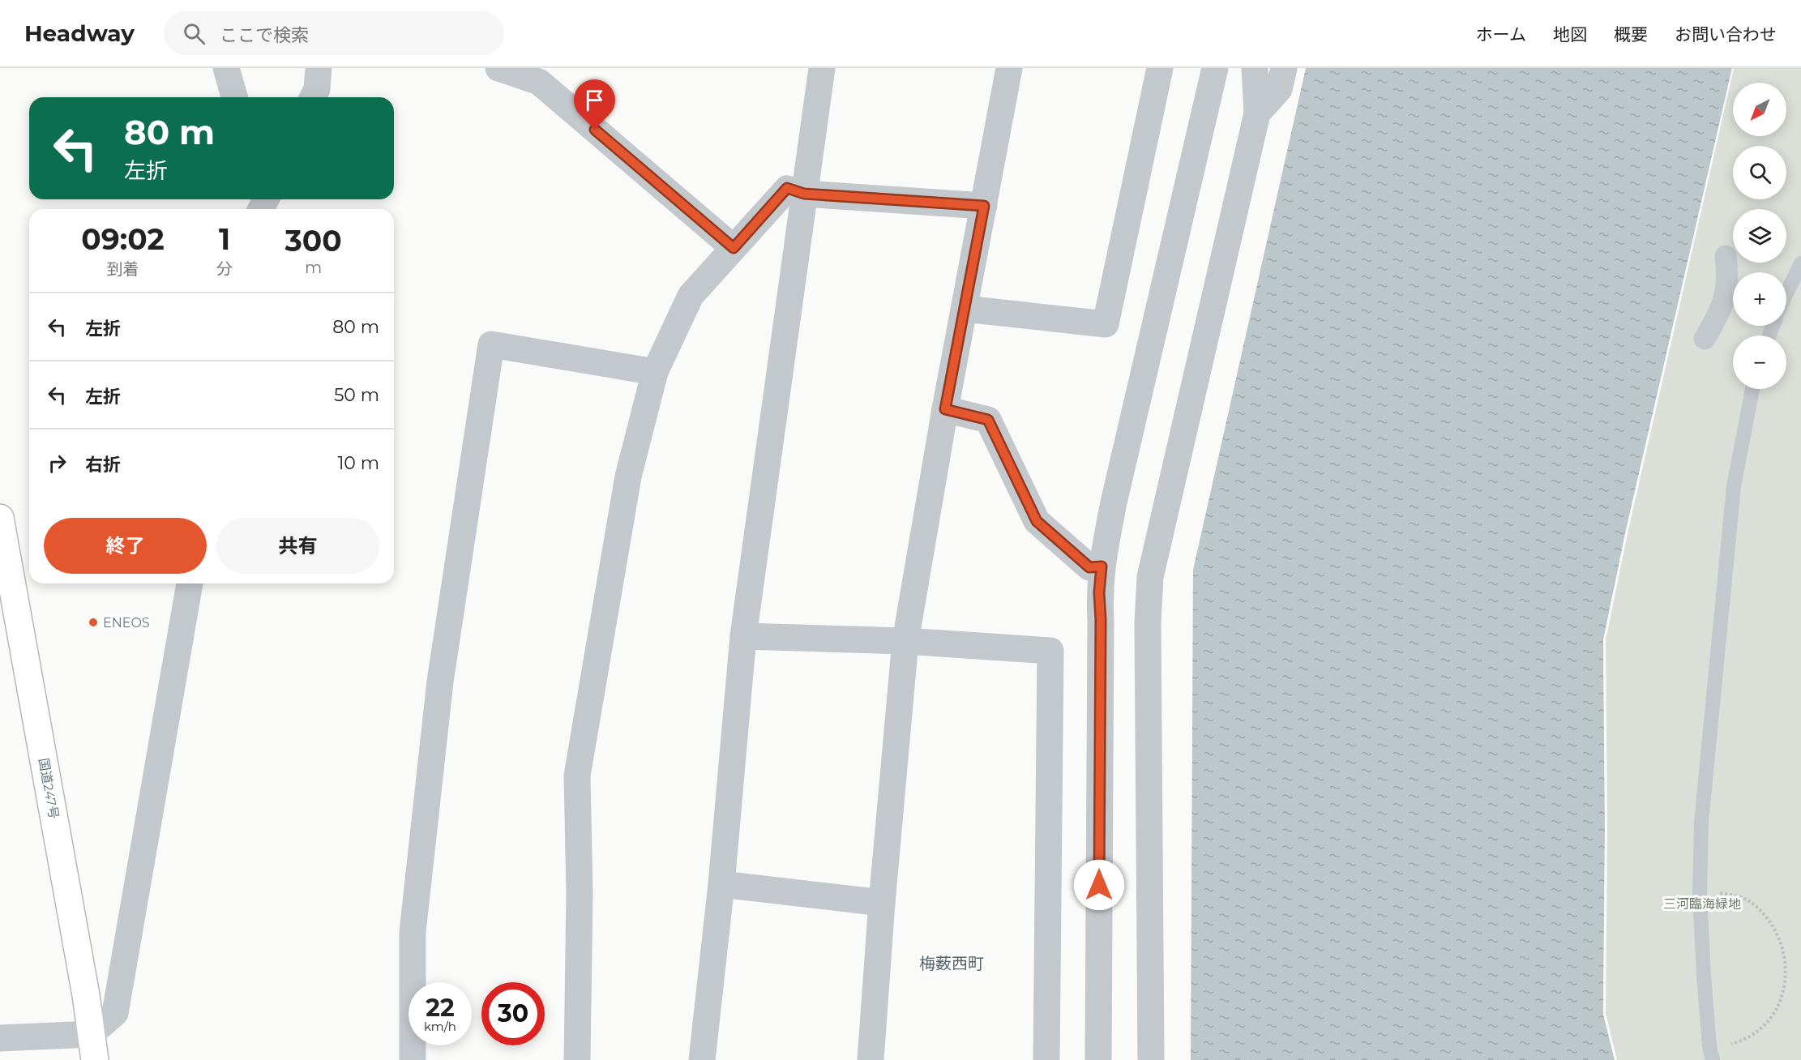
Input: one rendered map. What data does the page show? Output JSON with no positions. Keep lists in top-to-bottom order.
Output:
{
  "streets": {
    "highway": ["国道247号"]
  },
  "districts": ["梅薮西町"],
  "parks": ["三河臨海緑地"],
  "places": ["ENEOS"],
  "north": "bottom left",
  "page": {
    "header": "Headway",
    "search": "ここで検索",
    "nav": [
      "ホーム",
      "地図",
      "概要",
      "お問い合わせ"
    ],
    "map_buttons": ["+", "−"],
    "turn": ["80 m", "左折"],
    "eta": [
      "09:02",
      "到着",
      "1",
      "分",
      "300",
      "m"
    ],
    "list": [
      {
        "name": "左折",
        "value": "80 m"
      },
      {
        "name": "左折",
        "value": "50 m"
      },
      {
        "name": "右折",
        "value": "10 m"
      }
    ],
    "buttons": ["終了", "共有"],
    "speed": "22 km/h",
    "limit": "30"
  }
}
